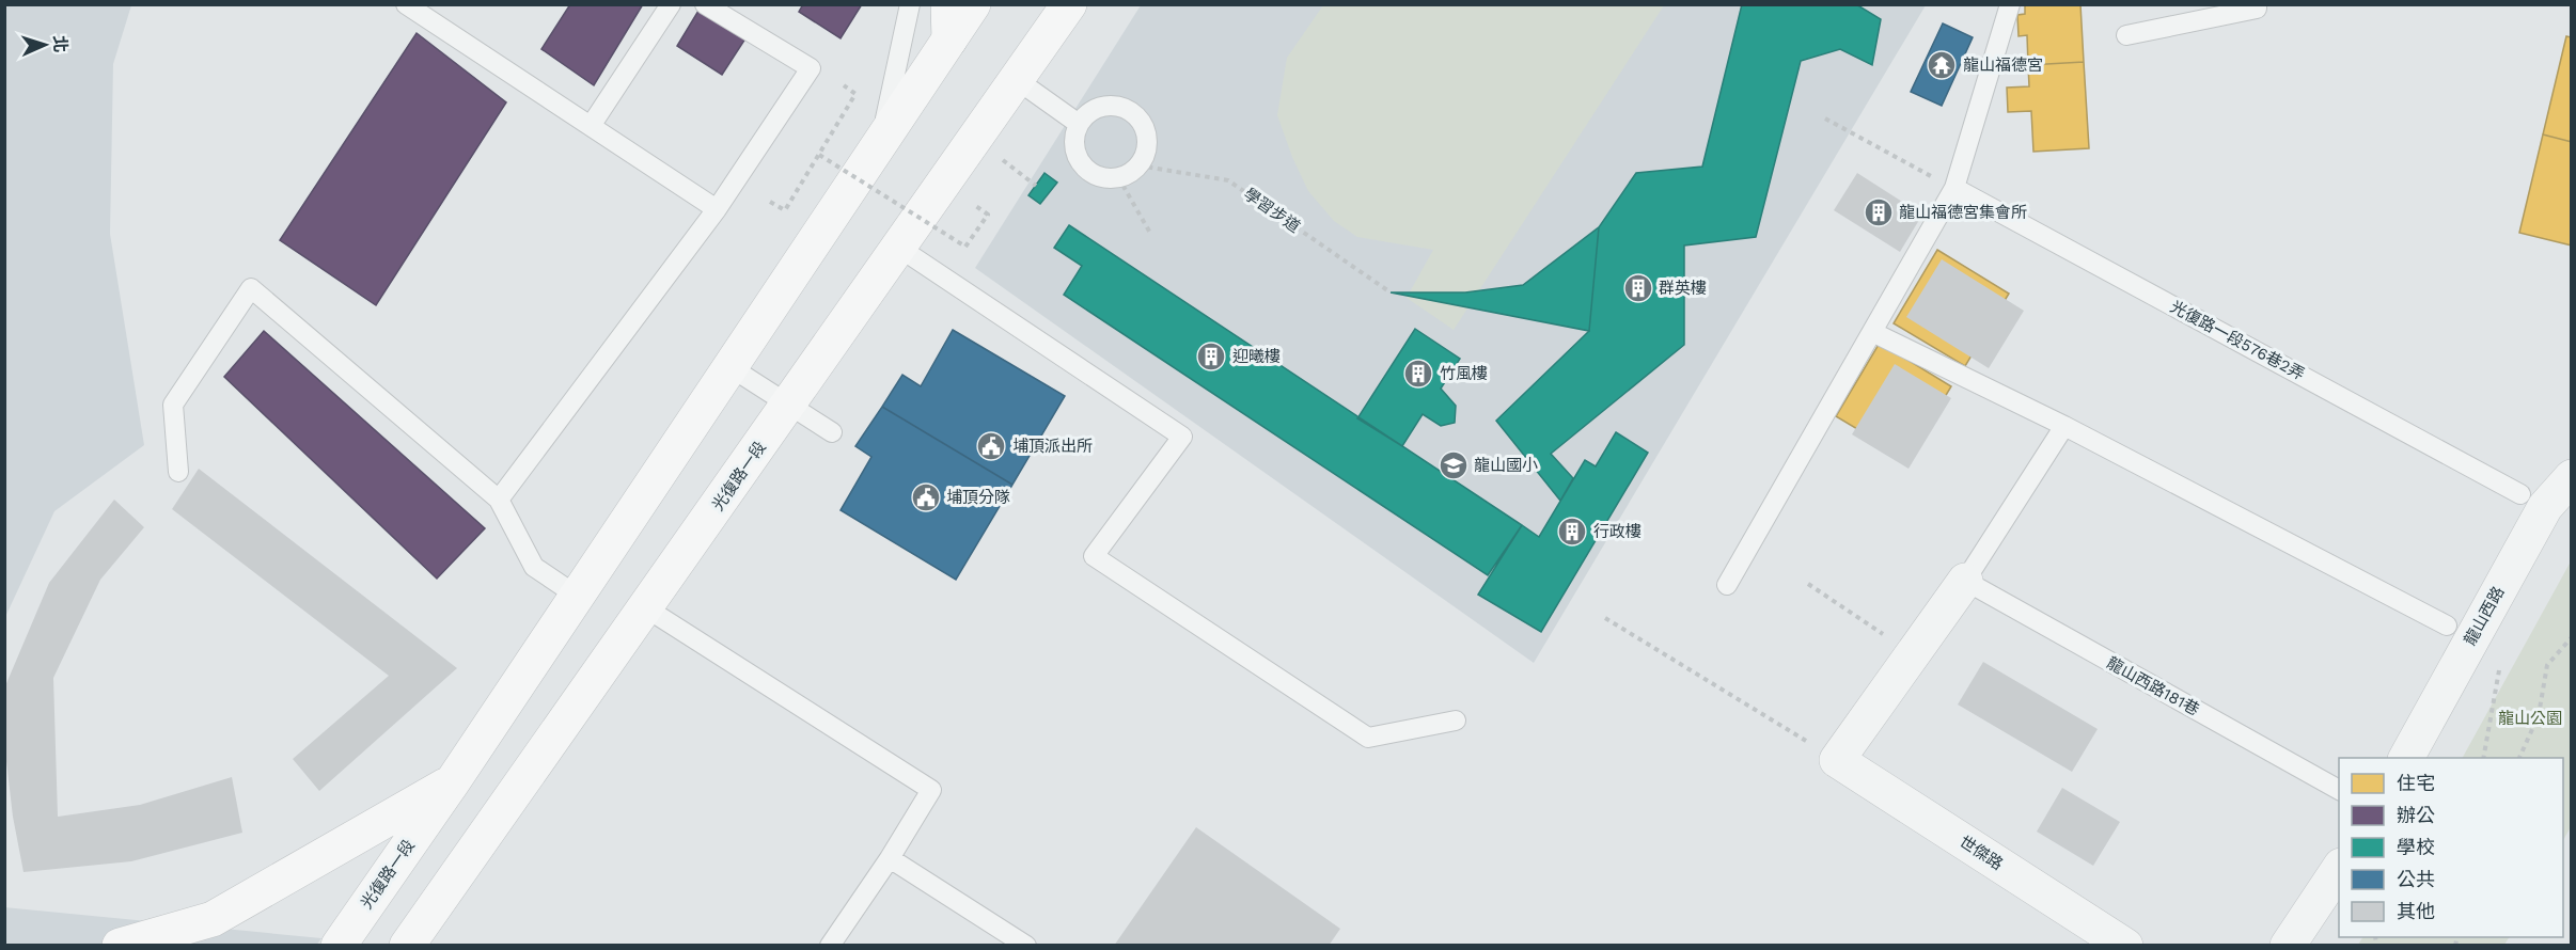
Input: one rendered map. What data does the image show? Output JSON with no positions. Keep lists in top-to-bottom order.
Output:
{
  "streets": {
    "main road": ["光復路一段"],
    "street": ["龍山西路", "世傑路"],
    "lane": ["光復路一段576巷2弄", "龍山西路181巷"],
    "path": ["學習步道"]
  },
  "parks": ["龍山公園"],
  "places": {
    "temple": ["龍山福德宮"],
    "building": [
      "龍山福德宮集會所",
      "群英樓",
      "迎曦樓",
      "竹風樓",
      "行政樓"
    ],
    "public building": ["埔頂派出所", "埔頂分隊"],
    "school or university": ["龍山國小"]
  },
  "legend": [
    "住宅",
    "辦公",
    "學校",
    "公共",
    "其他"
  ],
  "north": "right"
}
